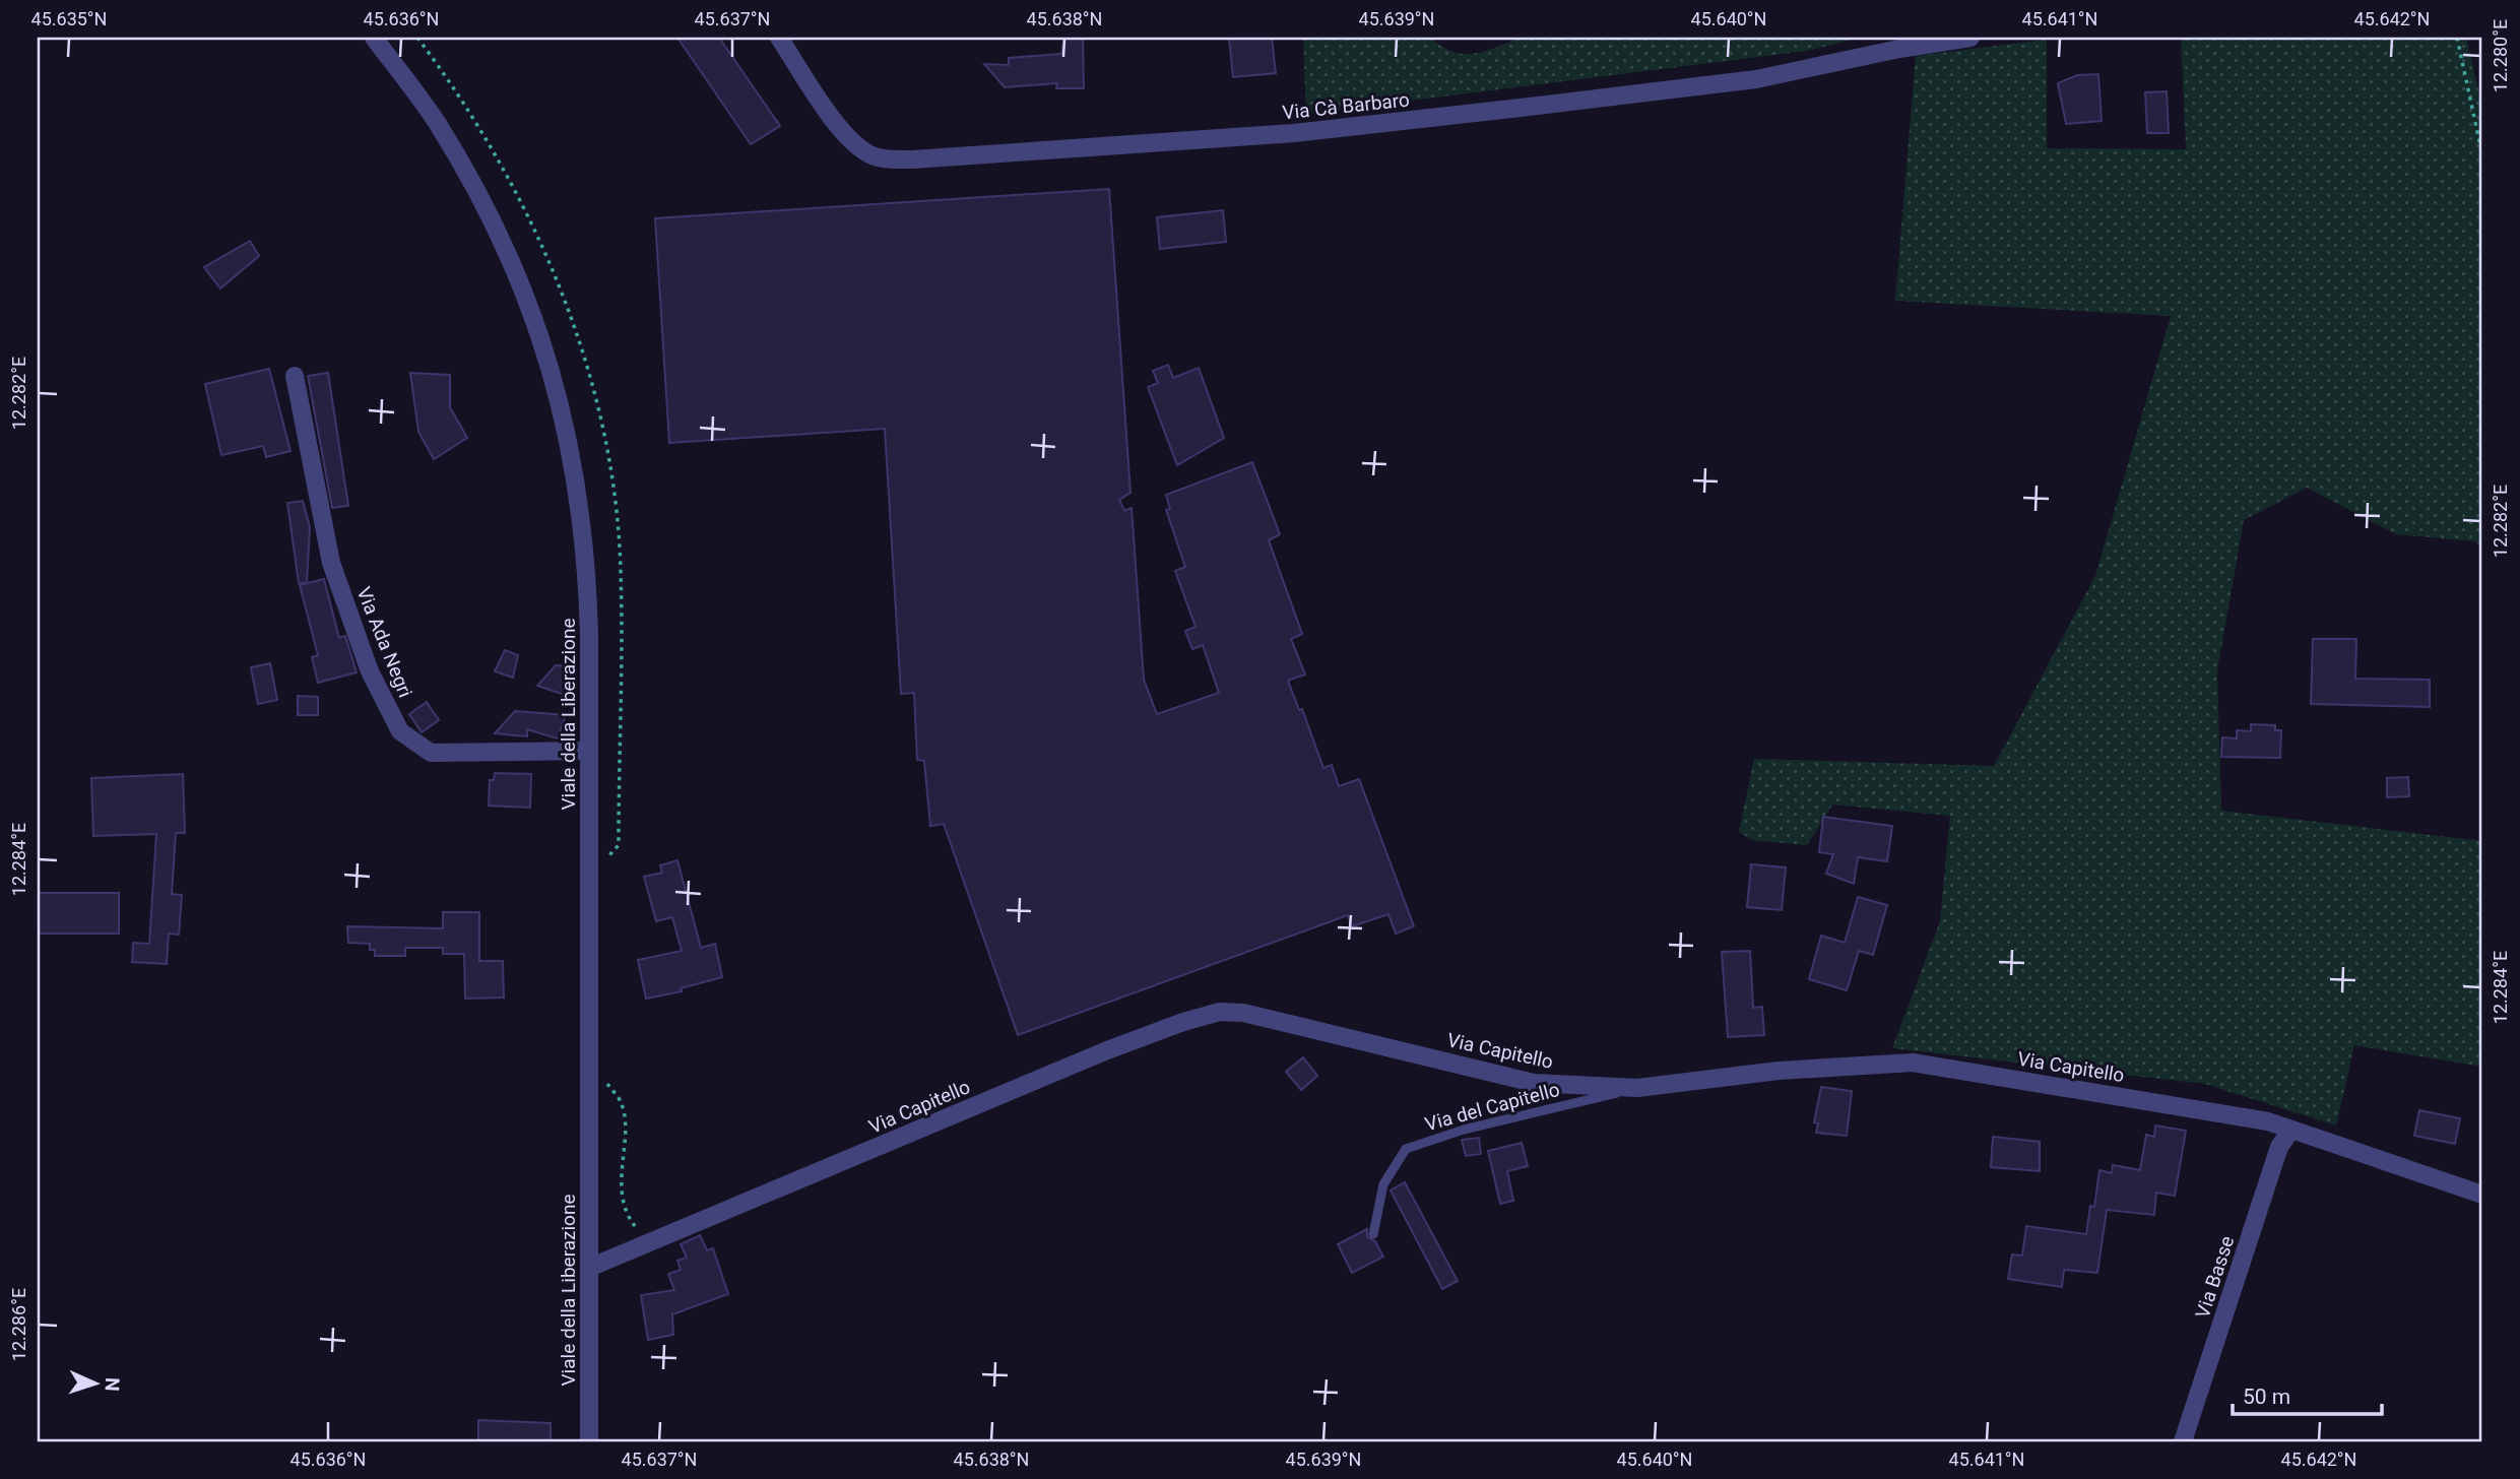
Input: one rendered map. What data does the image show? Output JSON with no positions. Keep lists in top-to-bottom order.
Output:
{
  "streets": {
    "street": [
      "Via Cà Barbaro",
      "Via Ada Negri",
      "Viale della Liberazione",
      "Via Capitello",
      "Via Basse"
    ],
    "lane": ["Via del Capitello"]
  },
  "crossings": [
    ["Via Ada Negri", "Viale della Liberazione"],
    ["Viale della Liberazione", "Via Capitello"],
    ["Via Capitello", "Via del Capitello"],
    ["Via Capitello", "Via Basse"]
  ],
  "scale_bar": "50 m",
  "north": "right",
  "coordinates": [
    "45.635°N",
    "45.636°N",
    "45.637°N",
    "45.638°N",
    "45.639°N",
    "45.640°N",
    "45.641°N",
    "45.642°N",
    "12.280°E",
    "12.282°E",
    "12.284°E",
    "12.286°E"
  ]
}
